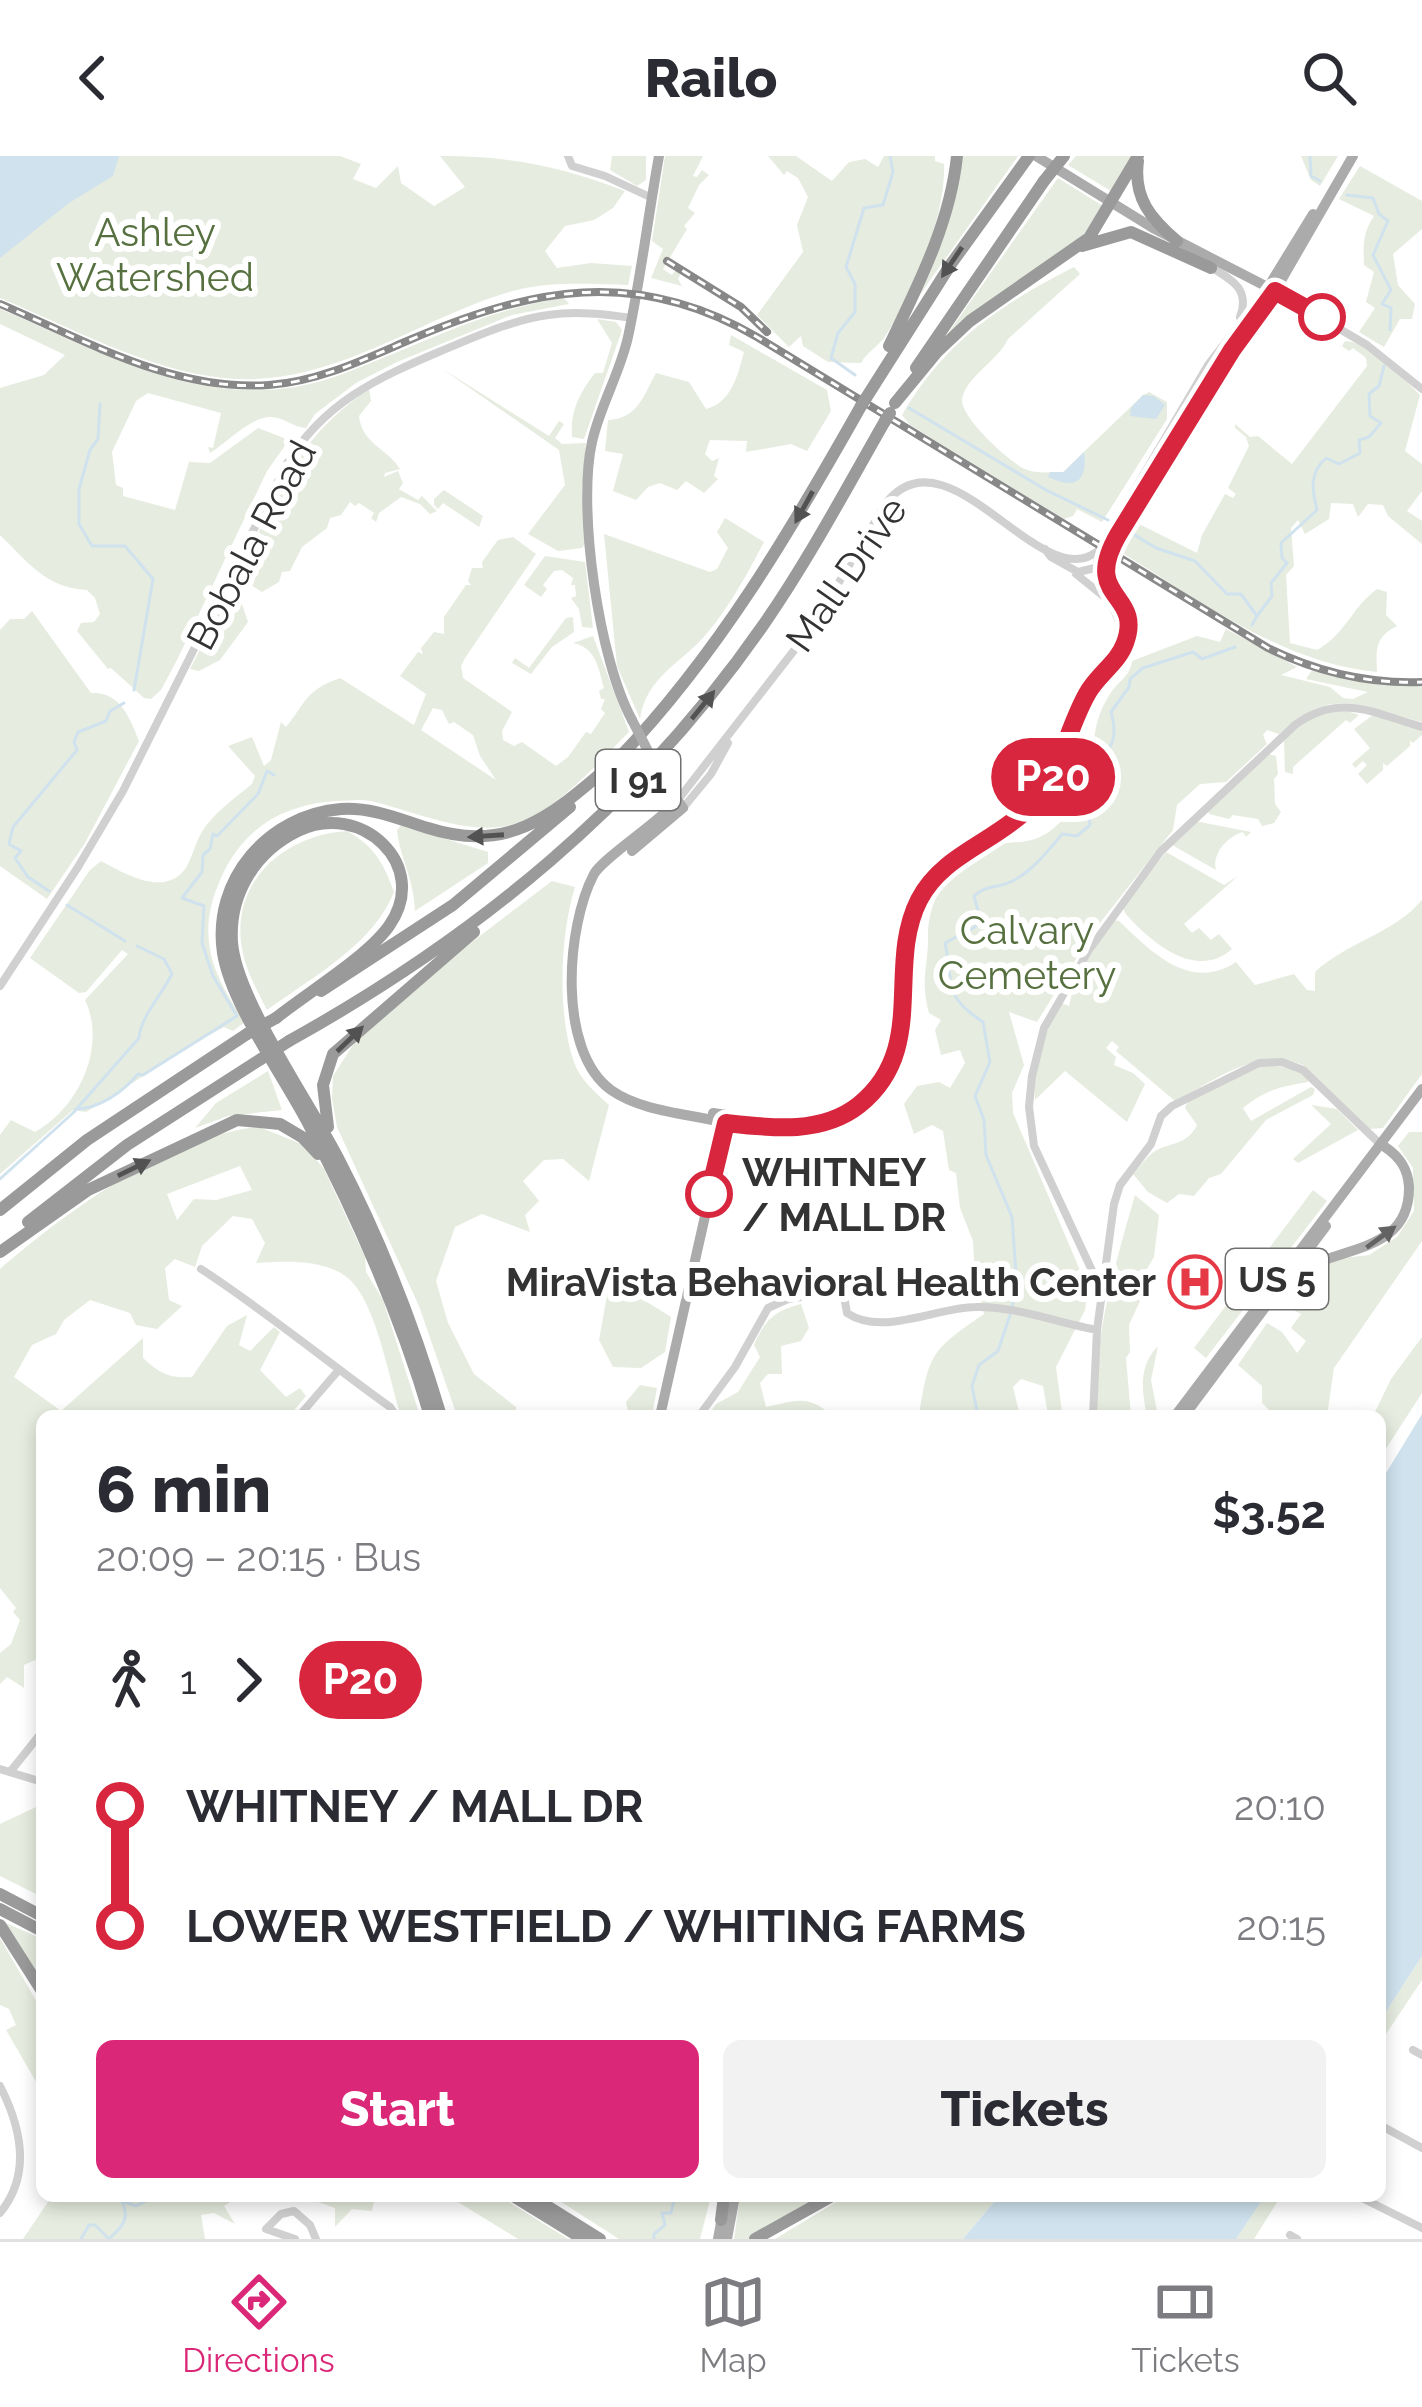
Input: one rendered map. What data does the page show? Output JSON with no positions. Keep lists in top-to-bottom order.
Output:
{
  "streets": {
    "highway": ["I 91"],
    "main road": ["US 5"],
    "street": ["Bobala Road", "Mall Drive"]
  },
  "parks": ["Ashley Watershed", "Calvary Cemetery"],
  "places": {
    "other": ["WHITNEY / MALL DR"],
    "hospital": ["MiraVista Behavioral Health Center"]
  },
  "lines": ["bus line P20"],
  "page": {
    "header": "Railo",
    "on_map": "P20",
    "heading": ["6 min", "20:09 – 20:15 · Bus", "$3.52"],
    "legs": ["1", "P20"],
    "list": [
      {
        "name": "WHITNEY / MALL DR",
        "value": "20:10"
      },
      {
        "name": "LOWER WESTFIELD / WHITING FARMS",
        "value": "20:15"
      }
    ],
    "buttons": ["Start", "Tickets"],
    "tabs": ["Directions", "Map", "Tickets"]
  }
}
